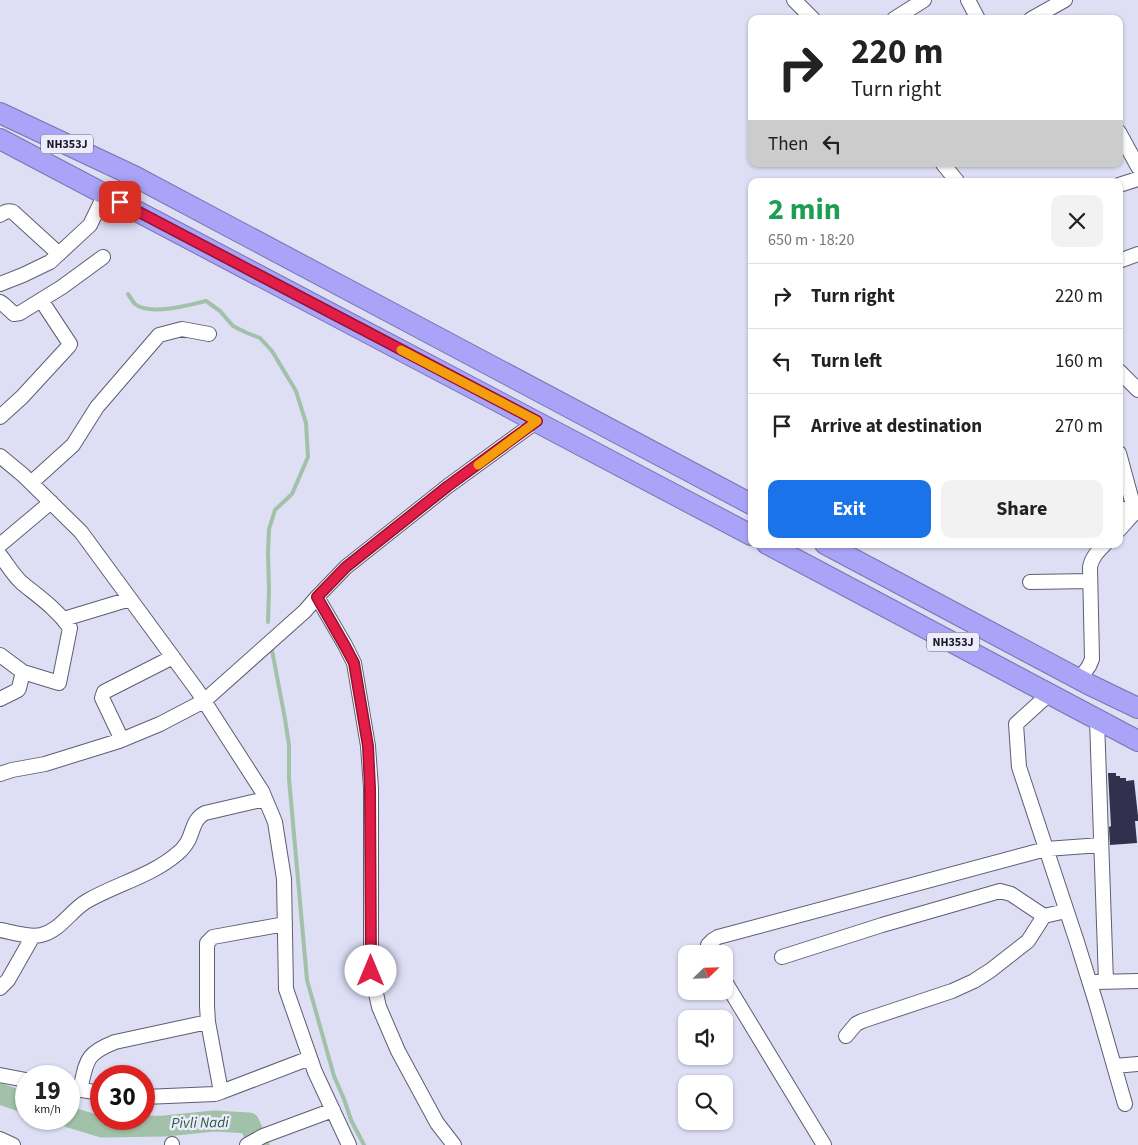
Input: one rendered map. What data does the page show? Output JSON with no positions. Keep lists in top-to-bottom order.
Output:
{
  "streets": {
    "highway": ["NH353J"]
  },
  "water": ["Pivli Nadi"],
  "north": "top right",
  "page": {
    "turn": ["220 m", "Turn right"],
    "then": "Then",
    "heading": ["2 min", "650 m · 18:20"],
    "list": [
      {
        "name": "Turn right",
        "value": "220 m"
      },
      {
        "name": "Turn left",
        "value": "160 m"
      },
      {
        "name": "Arrive at destination",
        "value": "270 m"
      }
    ],
    "buttons": ["Exit", "Share"],
    "speed": "19 km/h",
    "limit": "30"
  }
}
